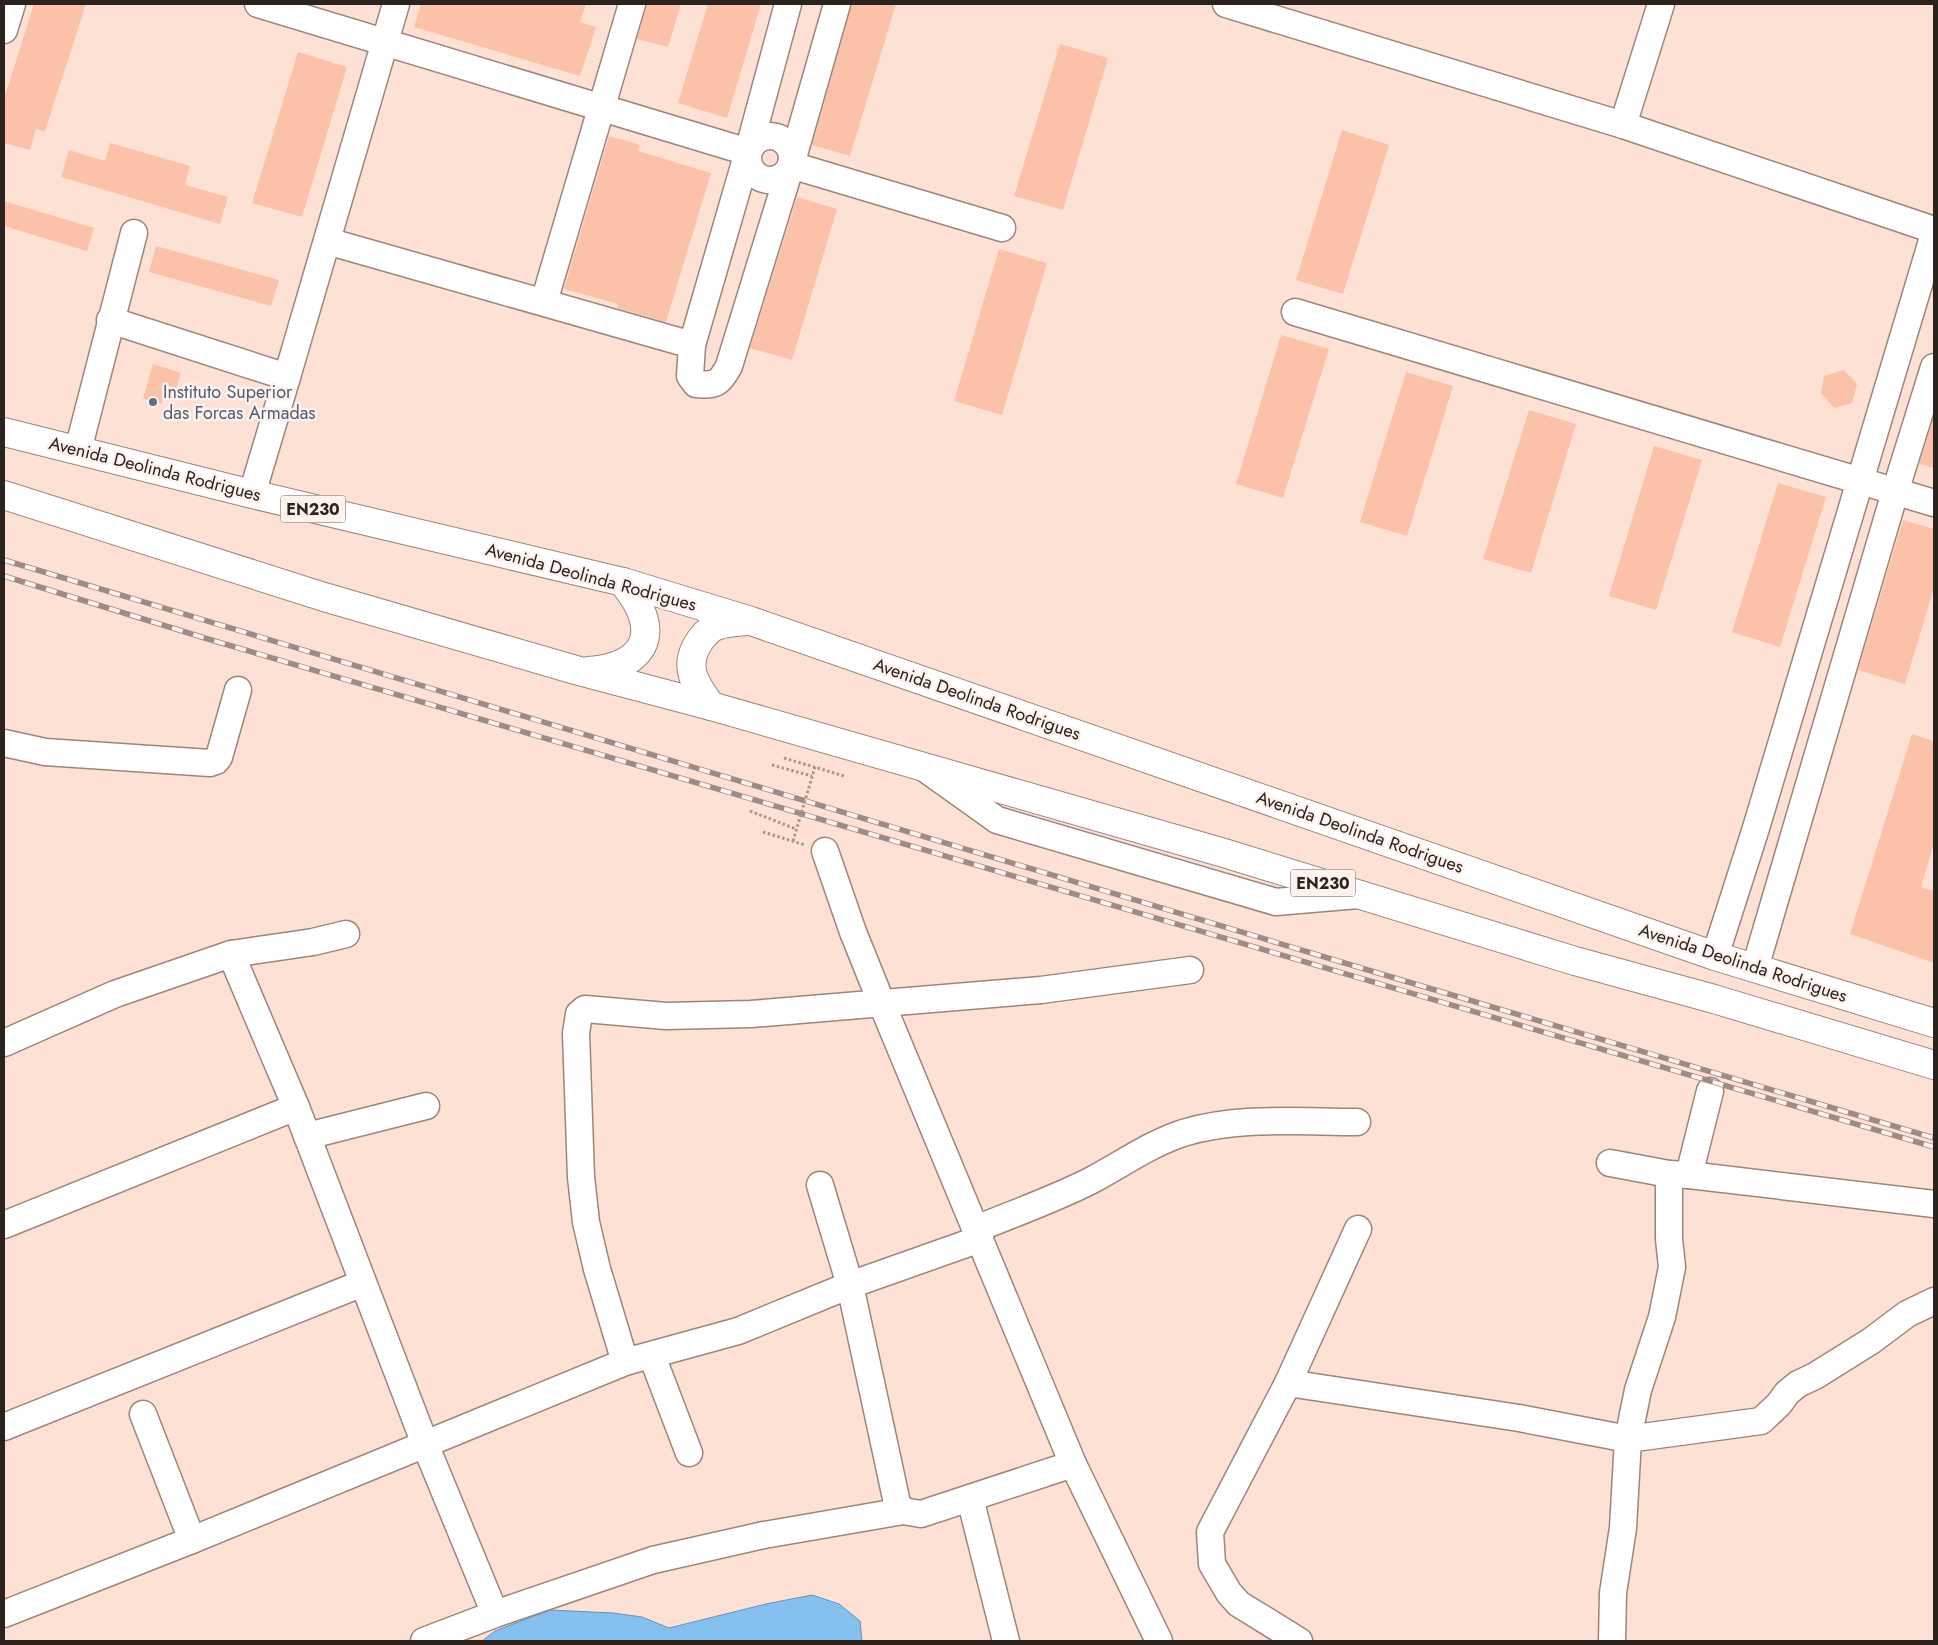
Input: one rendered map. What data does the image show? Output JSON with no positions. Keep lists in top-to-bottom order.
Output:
{
  "streets": {
    "highway": ["Avenida Deolinda Rodrigues", "EN230"]
  },
  "places": ["Instituto Superior das Forcas Armadas"]
}
